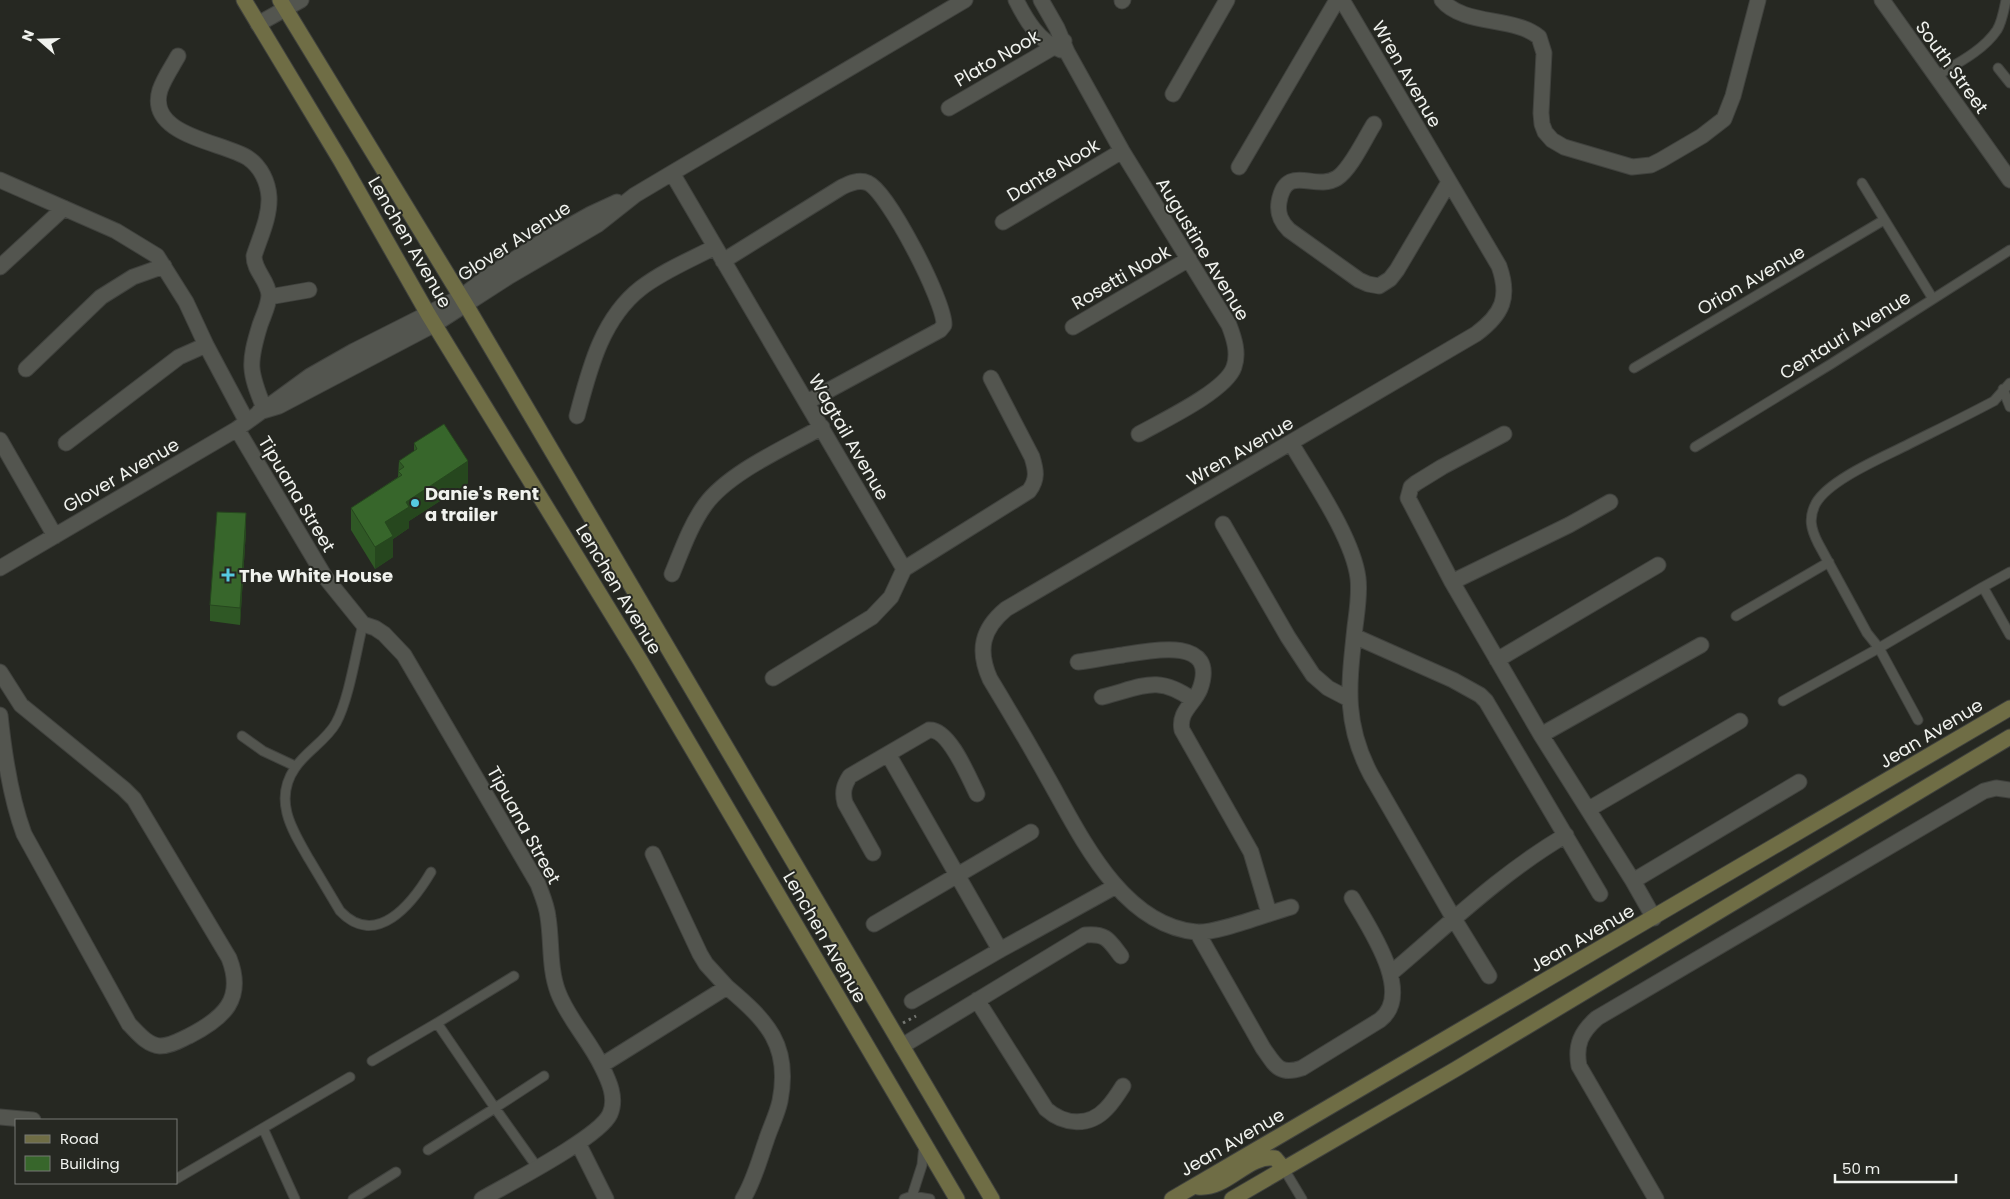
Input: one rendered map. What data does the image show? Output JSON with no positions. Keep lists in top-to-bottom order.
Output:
{
  "streets": {
    "main road": ["Lenchen Avenue", "Jean Avenue"],
    "street": [
      "Plato Nook",
      "South Street",
      "Wren Avenue",
      "Dante Nook",
      "Glover Avenue",
      "Augustine Avenue",
      "Rosetti Nook",
      "Wagtail Avenue",
      "Tipuana Street"
    ],
    "lane": ["Orion Avenue", "Centauri Avenue"]
  },
  "crossings": [
    ["Plato Nook", "Augustine Avenue"],
    ["Dante Nook", "Augustine Avenue"],
    ["Glover Avenue", "Lenchen Avenue"],
    ["Glover Avenue", "Wagtail Avenue"],
    ["Glover Avenue", "Tipuana Street"],
    ["Augustine Avenue", "Rosetti Nook"]
  ],
  "places": {
    "other": ["Danie's Rent a trailer"],
    "health": ["The White House"]
  },
  "legend": ["Road", "Building"],
  "scale_bar": "50 m",
  "north": "left"
}
